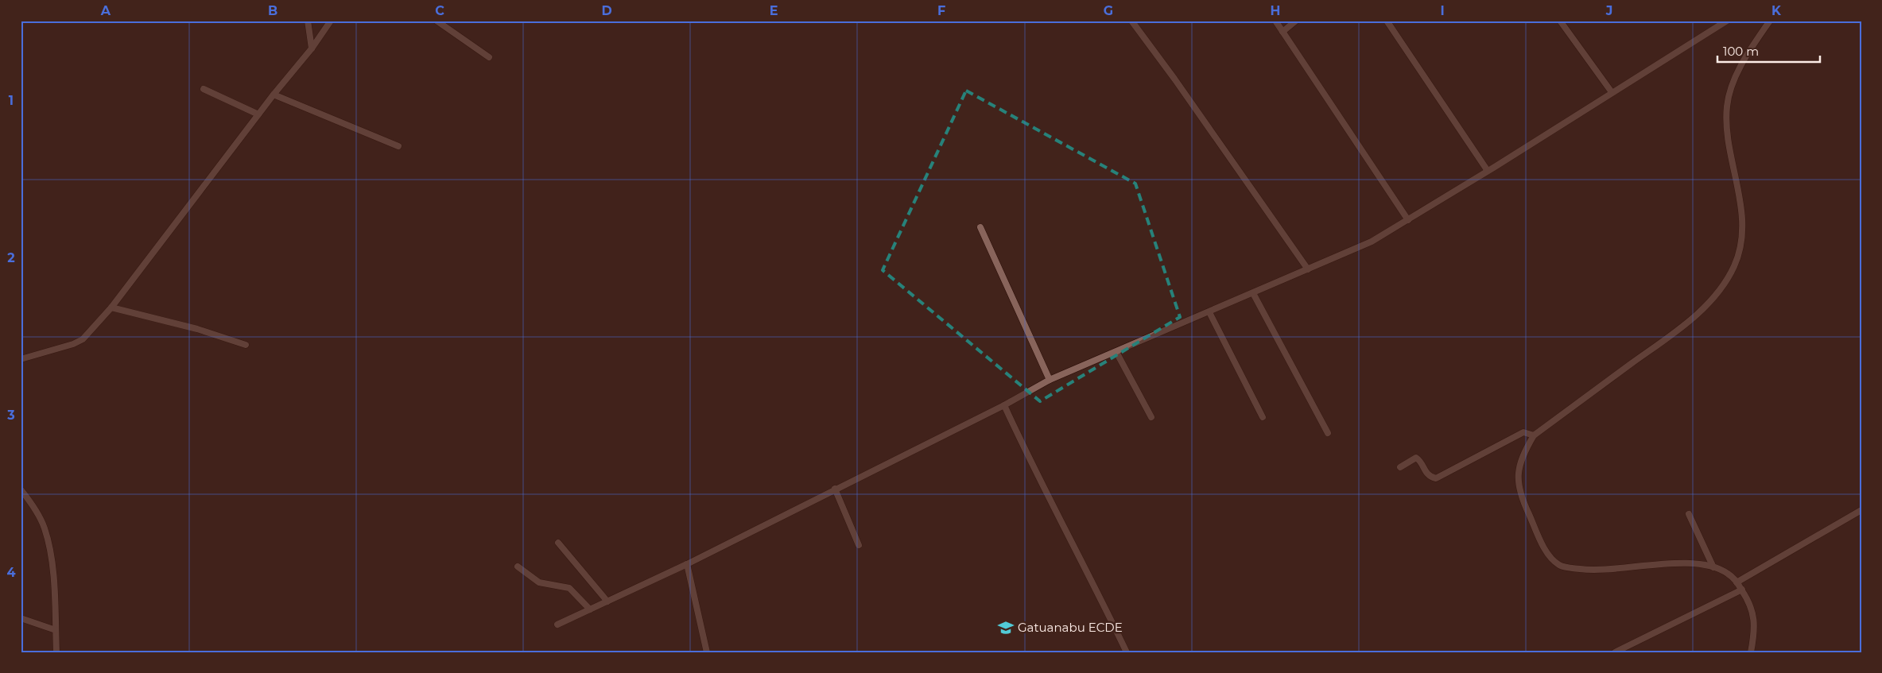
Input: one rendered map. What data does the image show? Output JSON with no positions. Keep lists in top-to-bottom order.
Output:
{
  "places": {
    "school or university": ["Gatuanabu ECDE"]
  },
  "scale_bar": "100 m",
  "grid": {
    "columns": [
      "A",
      "B",
      "C",
      "D",
      "E",
      "F",
      "G",
      "H",
      "I",
      "J",
      "K"
    ],
    "rows": [
      "1",
      "2",
      "3",
      "4"
    ]
  }
}
